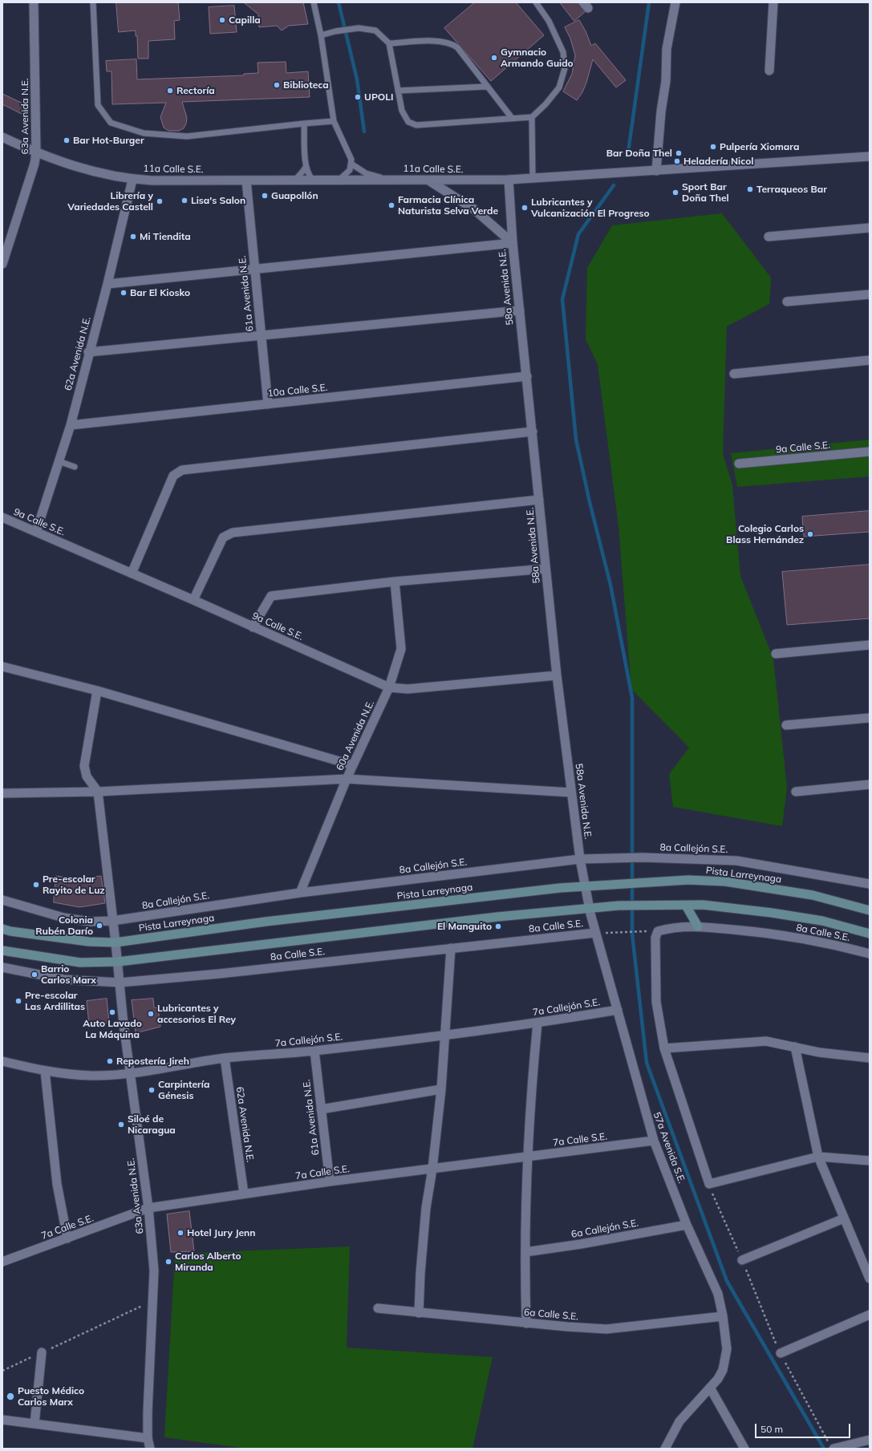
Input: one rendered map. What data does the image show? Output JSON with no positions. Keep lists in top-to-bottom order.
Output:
{
  "streets": {
    "main road": ["Pista Larreynaga"],
    "street": [
      "63a Avenida N.E.",
      "11a Calle S.E.",
      "58a Avenida N.E.",
      "61a Avenida N.E.",
      "62a Avenida N.E.",
      "10a Calle S.E.",
      "9a Calle S.E.",
      "60a Avenida N.E.",
      "8a Callejón S.E.",
      "8a Calle S.E.",
      "7a Callejón S.E.",
      "7a Calle S.E.",
      "57a Avenida S.E.",
      "6a Callejón S.E.",
      "6a Calle S.E."
    ]
  },
  "crossings": [
    ["63a Avenida N.E.", "11a Calle S.E."],
    ["63a Avenida N.E.", "Pista Larreynaga"],
    ["63a Avenida N.E.", "8a Calle S.E."],
    ["63a Avenida N.E.", "7a Callejón S.E."],
    ["63a Avenida N.E.", "7a Calle S.E."],
    ["11a Calle S.E.", "58a Avenida N.E."],
    ["11a Calle S.E.", "61a Avenida N.E."],
    ["11a Calle S.E.", "62a Avenida N.E."],
    ["58a Avenida N.E.", "10a Calle S.E."],
    ["58a Avenida N.E.", "9a Calle S.E."],
    ["58a Avenida N.E.", "8a Callejón S.E."],
    ["58a Avenida N.E.", "Pista Larreynaga"],
    ["58a Avenida N.E.", "57a Avenida S.E."],
    ["61a Avenida N.E.", "10a Calle S.E."],
    ["61a Avenida N.E.", "7a Callejón S.E."],
    ["61a Avenida N.E.", "7a Calle S.E."],
    ["62a Avenida N.E.", "10a Calle S.E."],
    ["62a Avenida N.E.", "9a Calle S.E."],
    ["62a Avenida N.E.", "7a Callejón S.E."],
    ["62a Avenida N.E.", "7a Calle S.E."],
    ["9a Calle S.E.", "60a Avenida N.E."],
    ["60a Avenida N.E.", "8a Callejón S.E."],
    ["8a Calle S.E.", "57a Avenida S.E."],
    ["7a Callejón S.E.", "57a Avenida S.E."],
    ["7a Calle S.E.", "57a Avenida S.E."],
    ["57a Avenida S.E.", "6a Callejón S.E."],
    ["57a Avenida S.E.", "6a Calle S.E."]
  ],
  "places": [
    "Capilla",
    "Gymnacio Armando Guido",
    "Biblioteca",
    "Rectoría",
    "UPOLI",
    "Bar Hot-Burger",
    "Pulpería Xiomara",
    "Bar Doña Thel",
    "Heladería Nicol",
    "Terraqueos Bar",
    "Sport Bar Doña Thel",
    "Guapollón",
    "Lisa's Salon",
    "Librería y Variedades Castell",
    "Farmacia Clínica Naturista Selva Verde",
    "Lubricantes y Vulcanización El Progreso",
    "Mi Tiendita",
    "Bar El Kiosko",
    "Colegio Carlos Blass Hernández",
    "Pre-escolar Rayito de Luz",
    "Colonia Rubén Darío",
    "El Manguito",
    "Barrio Carlos Marx",
    "Pre-escolar Las Ardillitas",
    "Auto Lavado La Máquina",
    "Lubricantes y accesorios El Rey",
    "Repostería Jireh",
    "Carpintería Génesis",
    "Siloé de Nicaragua",
    "Hotel Jury Jenn",
    "Carlos Alberto Miranda",
    "Puesto Médico Carlos Marx"
  ],
  "scale_bar": "50 m"
}
